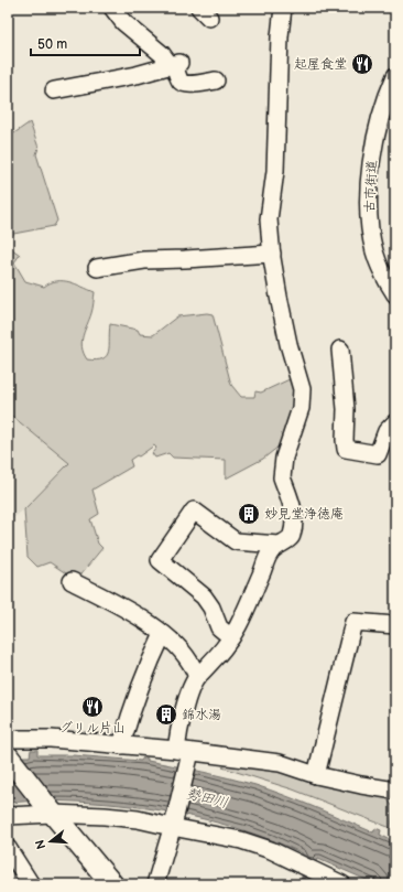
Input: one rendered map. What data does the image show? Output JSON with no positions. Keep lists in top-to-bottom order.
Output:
{
  "streets": {
    "street": ["古市街道"]
  },
  "water": ["勢田川"],
  "places": {
    "restaurant": ["起屋食堂", "グリル片山"],
    "building": ["妙見堂浄徳庵", "錦水湯"]
  },
  "scale_bar": "50 m",
  "north": "left"
}
